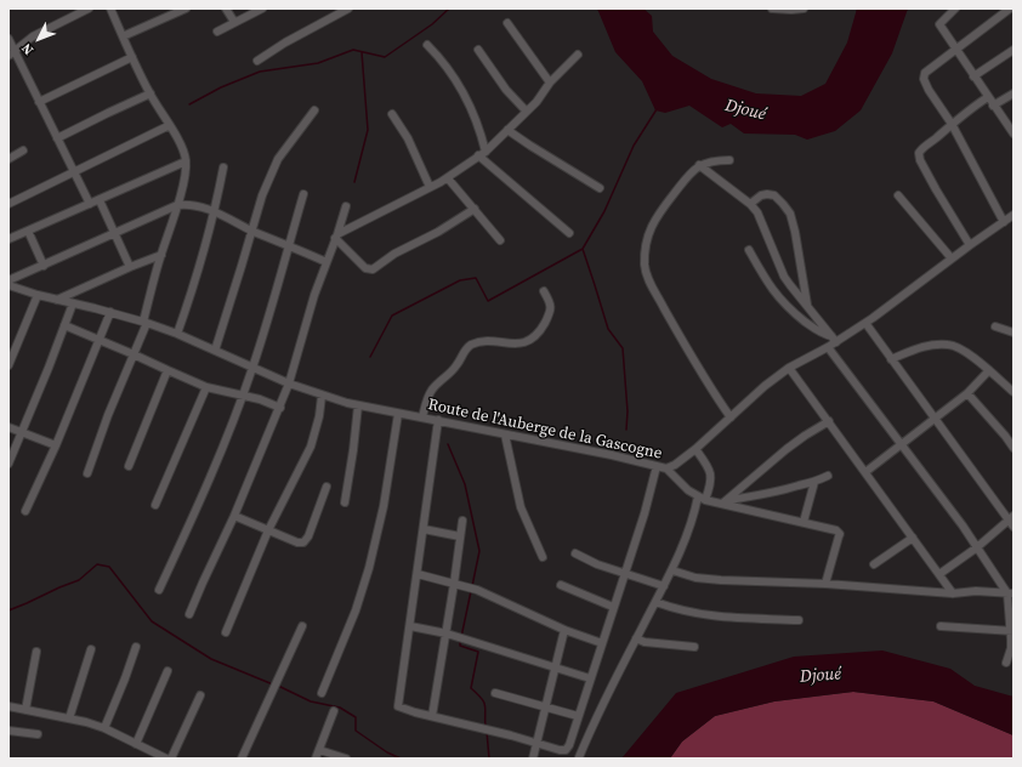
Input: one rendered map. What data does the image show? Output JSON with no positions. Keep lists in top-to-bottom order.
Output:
{
  "streets": {
    "street": ["Route de l'Auberge de la Gascogne"]
  },
  "water": ["Djoué"],
  "north": "bottom left"
}
